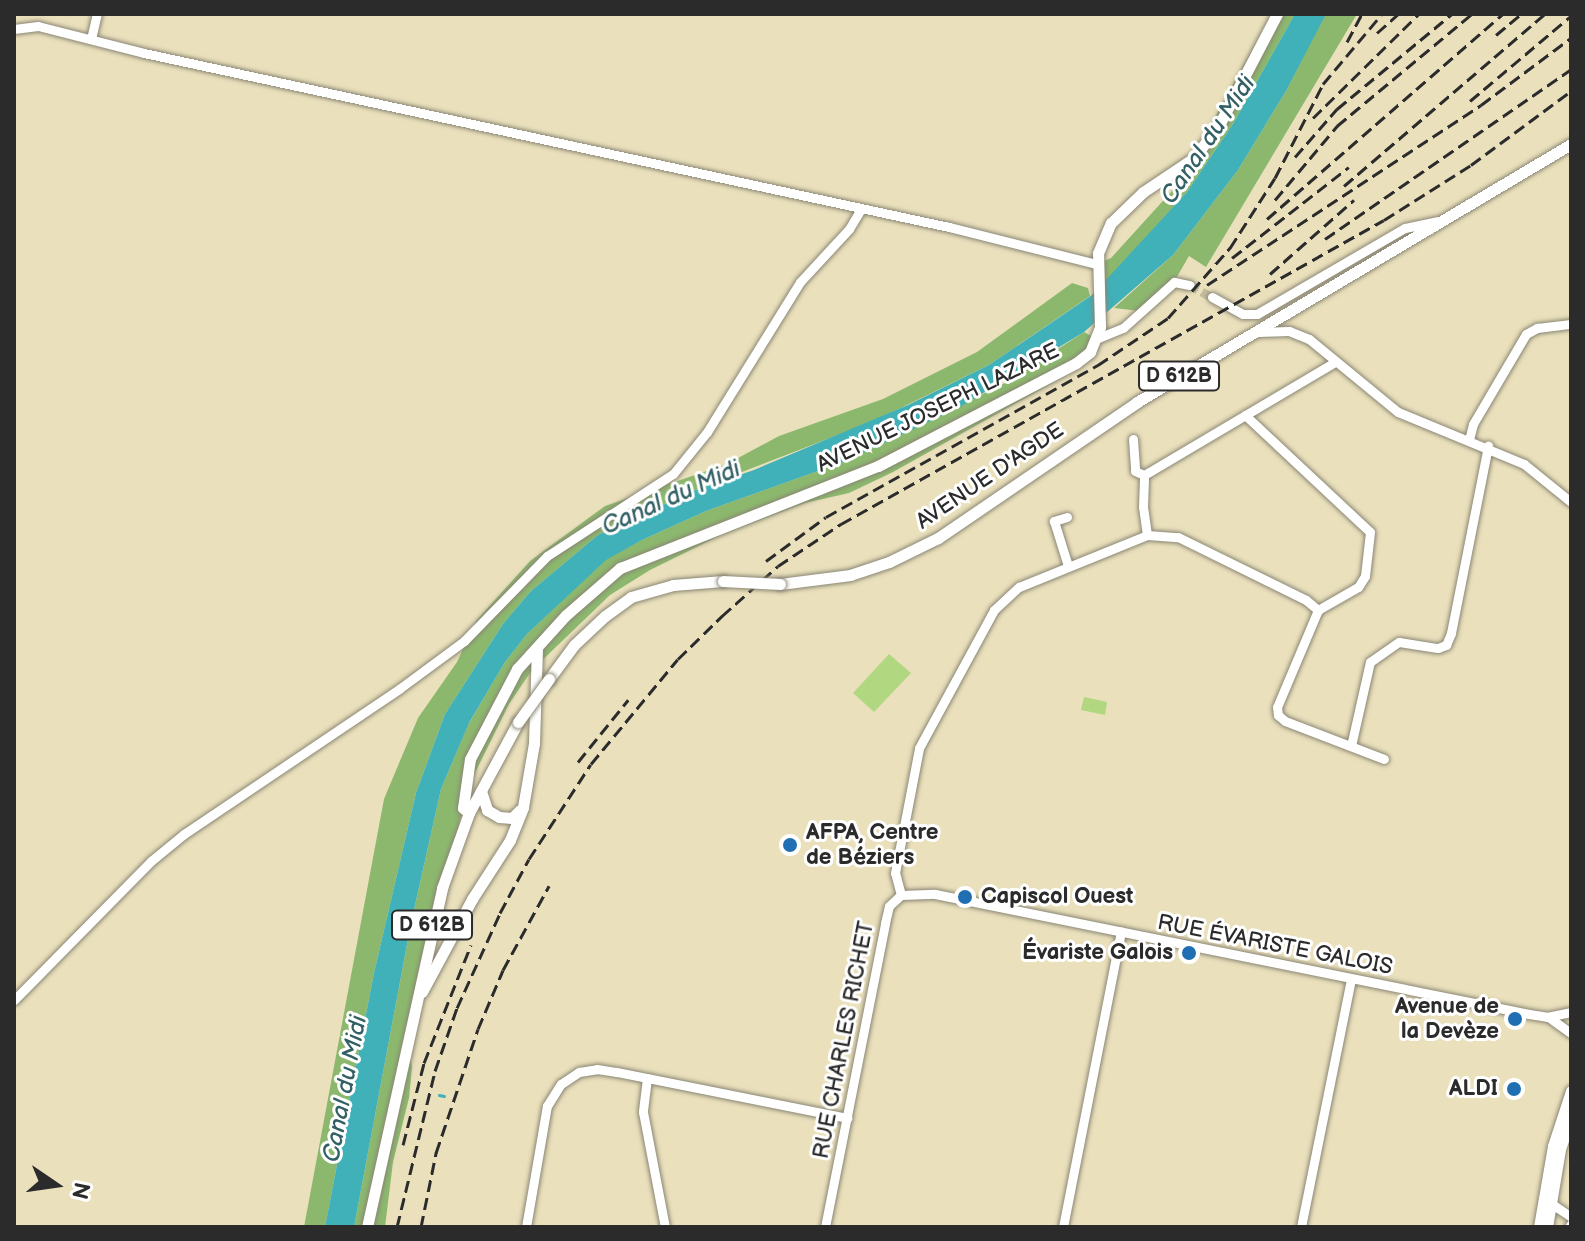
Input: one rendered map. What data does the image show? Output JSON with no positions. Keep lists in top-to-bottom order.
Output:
{
  "streets": {
    "main road": ["D 612B", "AVENUE JOSEPH LAZARE", "AVENUE D'AGDE"],
    "street": ["RUE ÉVARISTE GALOIS", "RUE CHARLES RICHET"]
  },
  "crossings": [
    ["D 612B", "AVENUE JOSEPH LAZARE"],
    ["D 612B", "AVENUE D'AGDE"],
    ["AVENUE JOSEPH LAZARE", "AVENUE D'AGDE"],
    ["RUE ÉVARISTE GALOIS", "RUE CHARLES RICHET"]
  ],
  "water": ["Canal du Midi"],
  "places": [
    "AFPA, Centre de Béziers",
    "Capiscol Ouest",
    "Évariste Galois",
    "Avenue de la Devèze",
    "ALDI"
  ],
  "north": "right"
}
